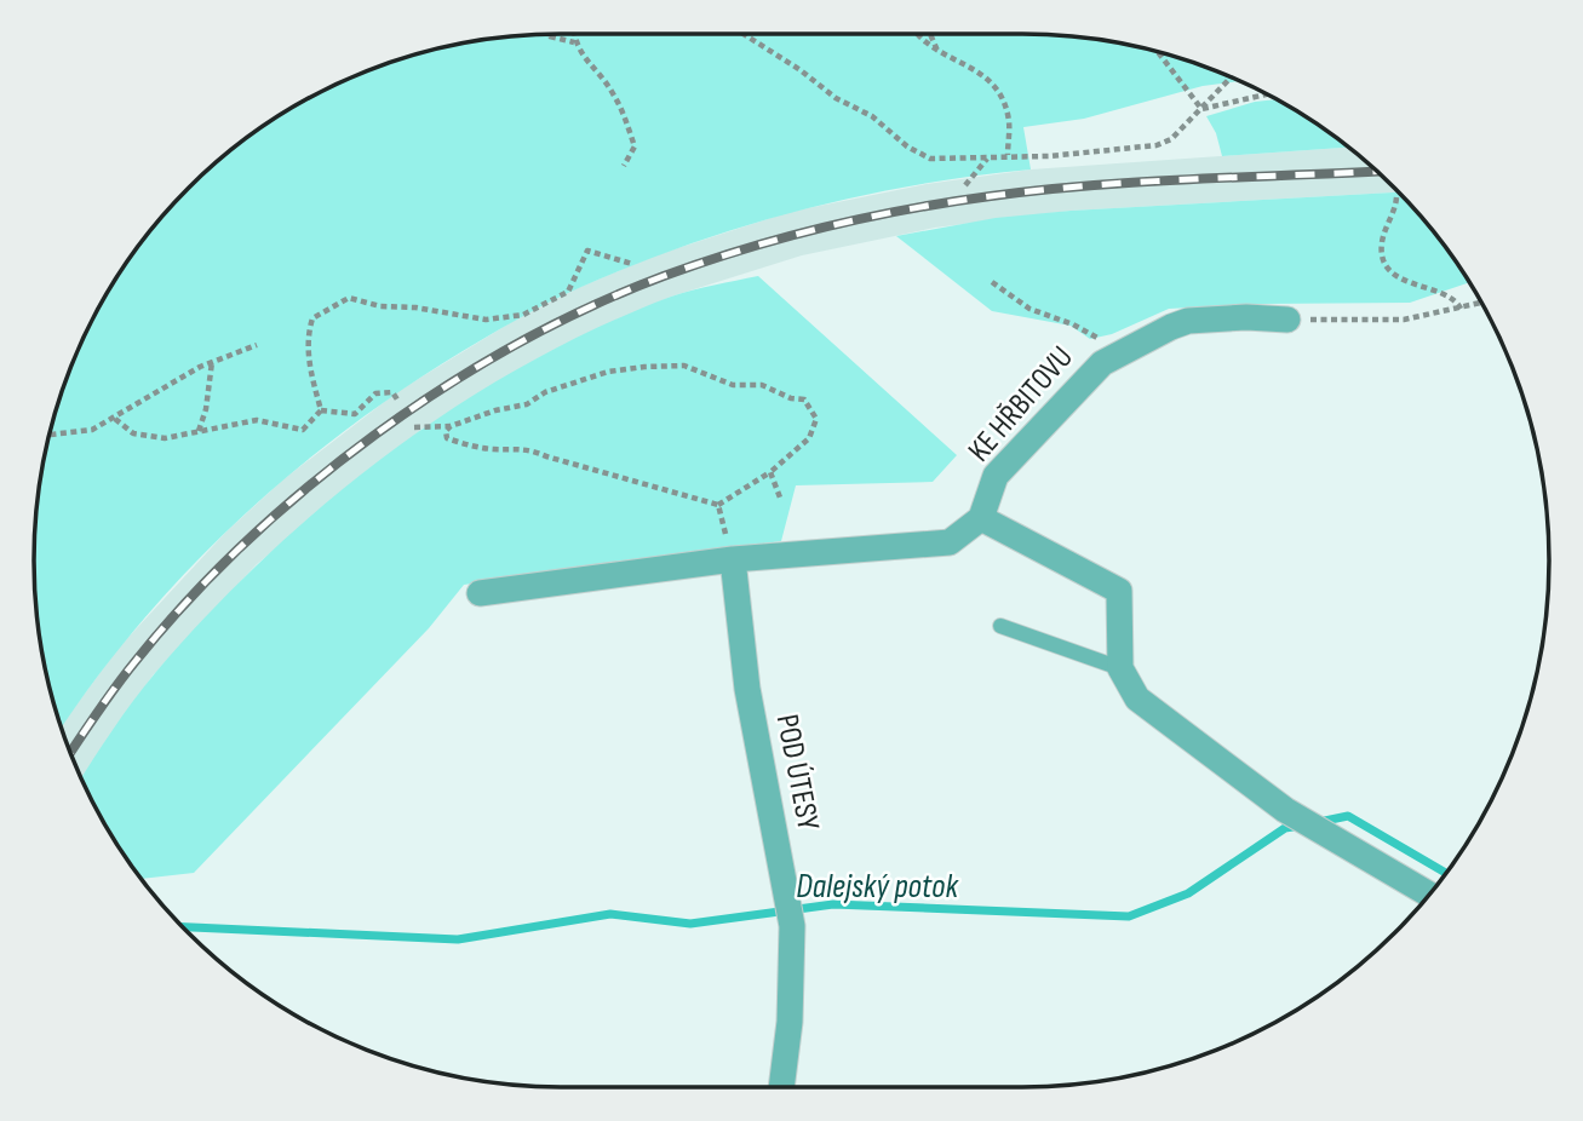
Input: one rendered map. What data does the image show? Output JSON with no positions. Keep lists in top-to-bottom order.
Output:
{
  "streets": {
    "street": ["KE HŘBITOVU", "POD ÚTESY"]
  },
  "water": ["Dalejský potok"]
}
